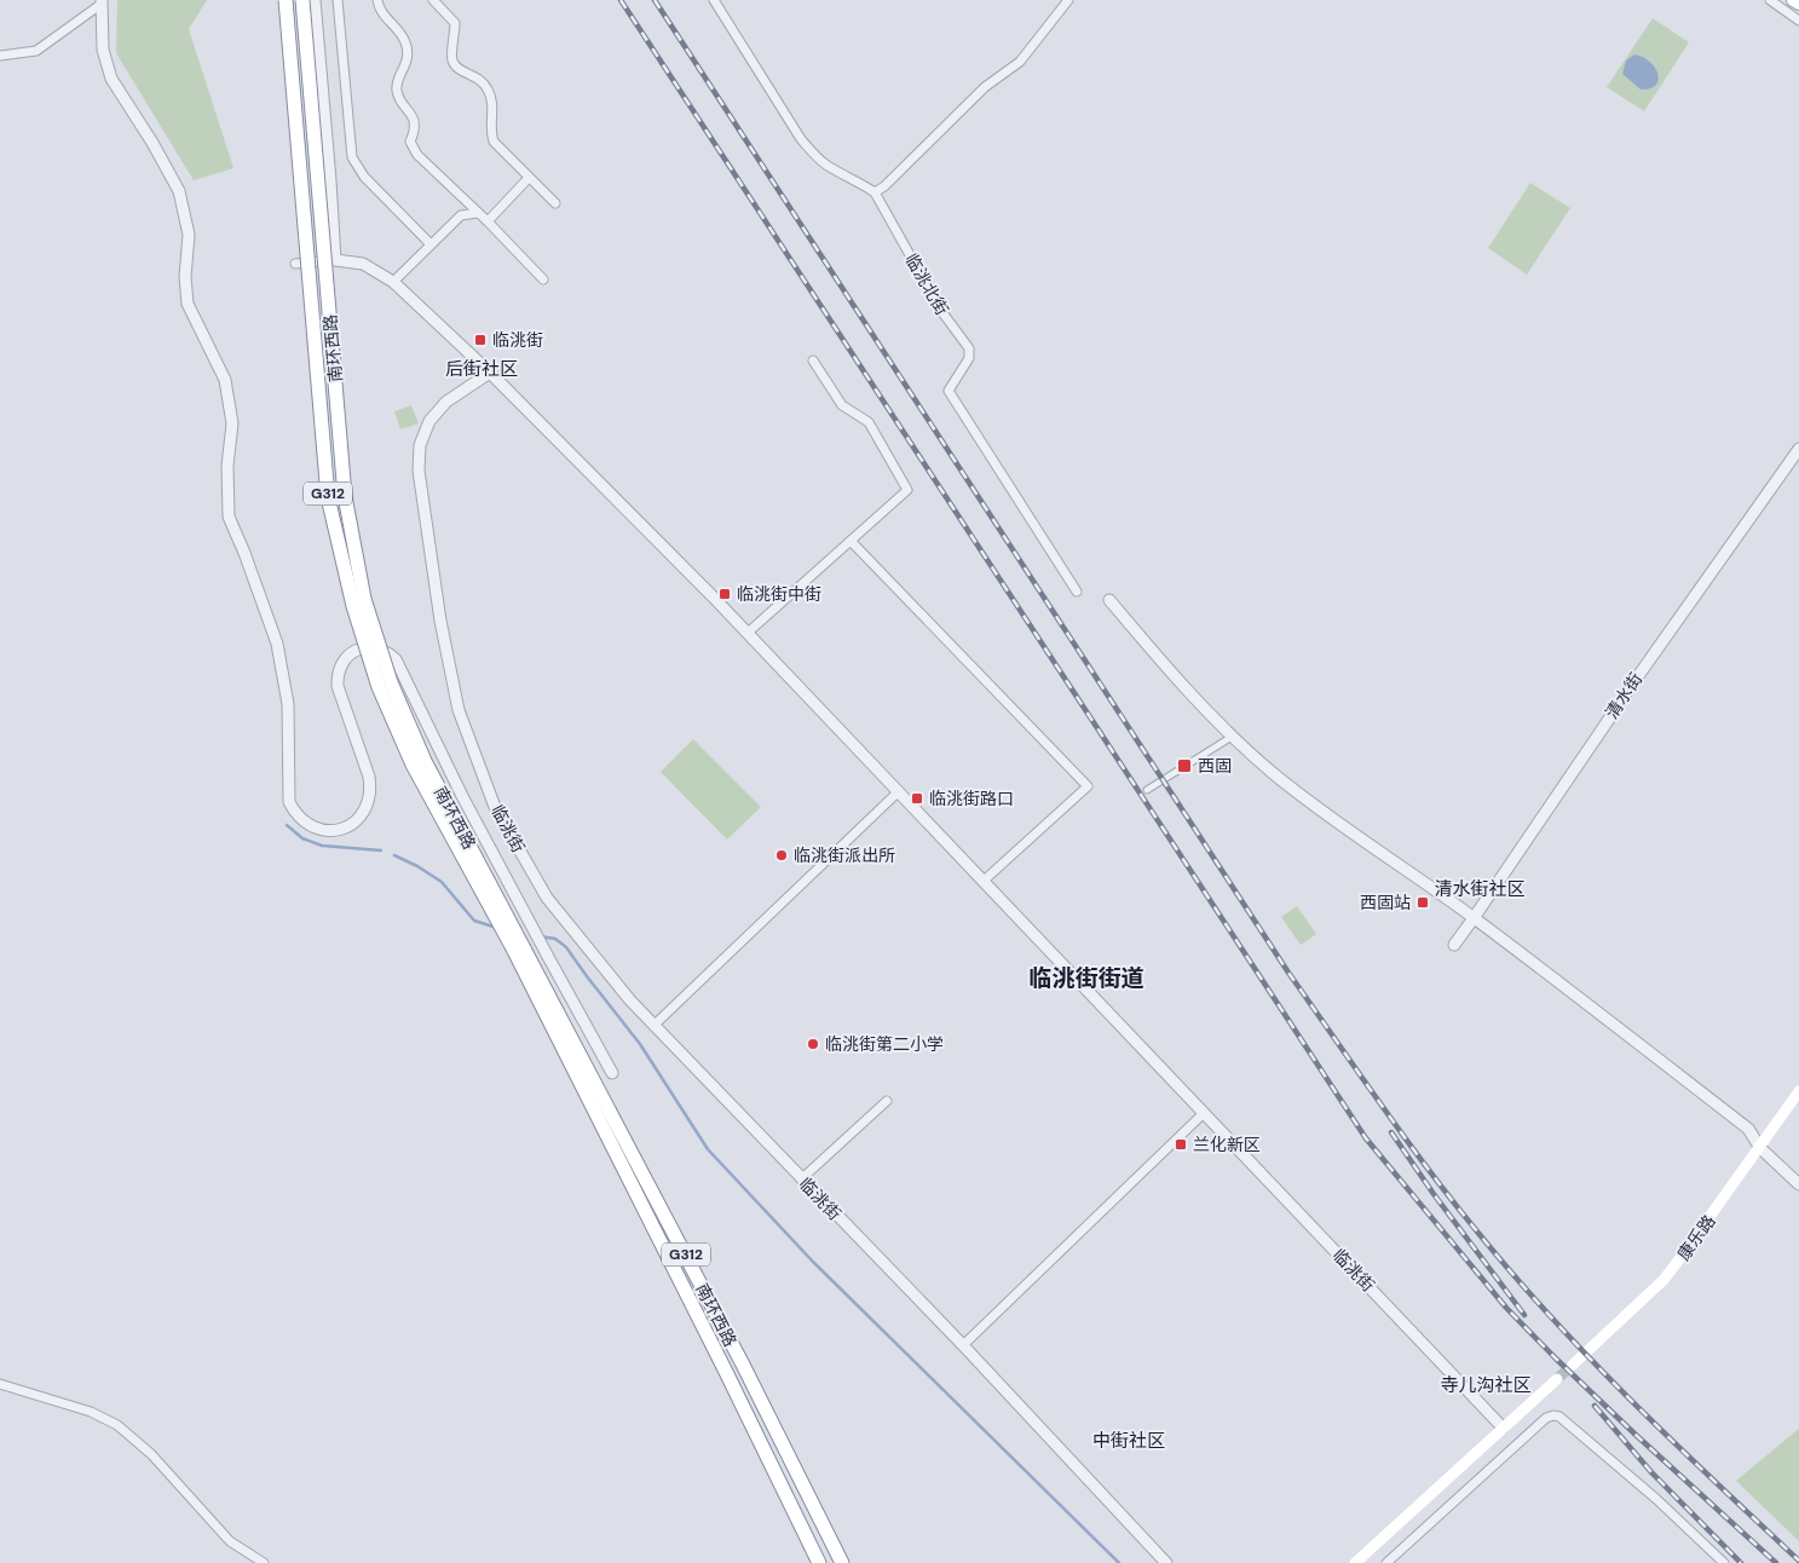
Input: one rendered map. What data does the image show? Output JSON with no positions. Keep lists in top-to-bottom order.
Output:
{
  "streets": {
    "highway": ["南环西路", "G312"],
    "main road": ["康乐路"],
    "street": ["临洮北街", "清水街", "临洮街"]
  },
  "districts": [
    "后街社区",
    "清水街社区",
    "临洮街街道",
    "寺儿沟社区",
    "中街社区"
  ],
  "places": {
    "transit": [
      "临洮街",
      "临洮街中街",
      "西固",
      "临洮街路口",
      "西固站",
      "兰化新区"
    ],
    "other": ["临洮街派出所", "临洮街第二小学"]
  }
}
